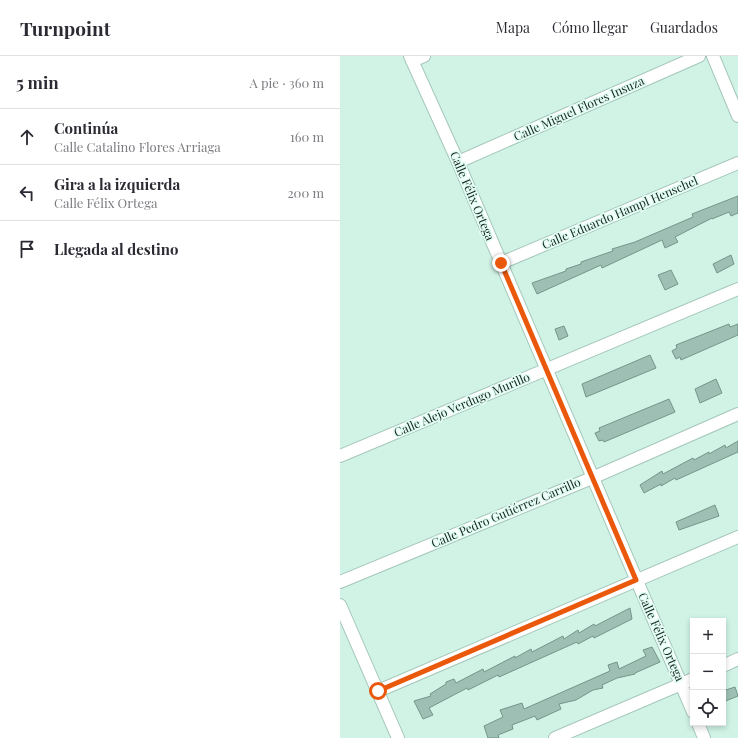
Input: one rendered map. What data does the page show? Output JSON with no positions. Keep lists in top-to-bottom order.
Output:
{
  "streets": {
    "street": [
      "Calle Miguel Flores Insuza",
      "Calle Félix Ortega",
      "Calle Eduardo Hampl Henschel",
      "Calle Alejo Verdugo Murillo",
      "Calle Pedro Gutiérrez Carrillo"
    ]
  },
  "crossings": [
    ["Calle Miguel Flores Insuza", "Calle Félix Ortega"],
    ["Calle Félix Ortega", "Calle Eduardo Hampl Henschel"],
    ["Calle Félix Ortega", "Calle Alejo Verdugo Murillo"],
    ["Calle Félix Ortega", "Calle Pedro Gutiérrez Carrillo"]
  ],
  "page": {
    "header": "Turnpoint",
    "nav": ["Mapa", "Cómo llegar", "Guardados"],
    "heading": ["5 min", "A pie · 360 m"],
    "list": [
      ["Continúa", "Calle Catalino Flores Arriaga", "160 m"],
      ["Gira a la izquierda", "Calle Félix Ortega", "200 m"],
      "Llegada al destino"
    ],
    "map_buttons": ["+", "−"]
  }
}
